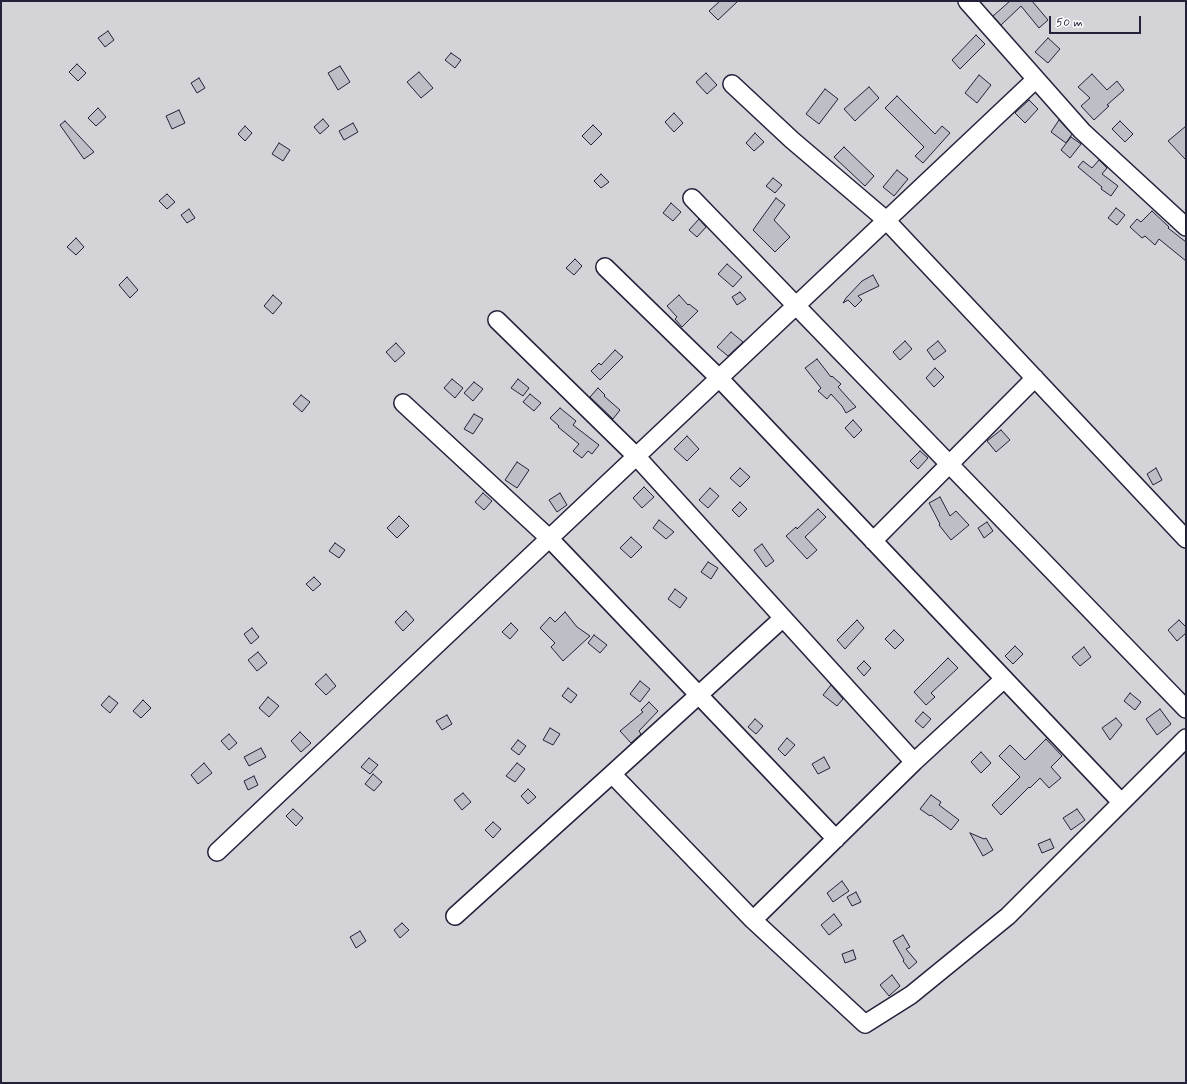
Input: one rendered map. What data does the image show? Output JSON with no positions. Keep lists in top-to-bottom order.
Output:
{
  "scale_bar": "50 m"
}
